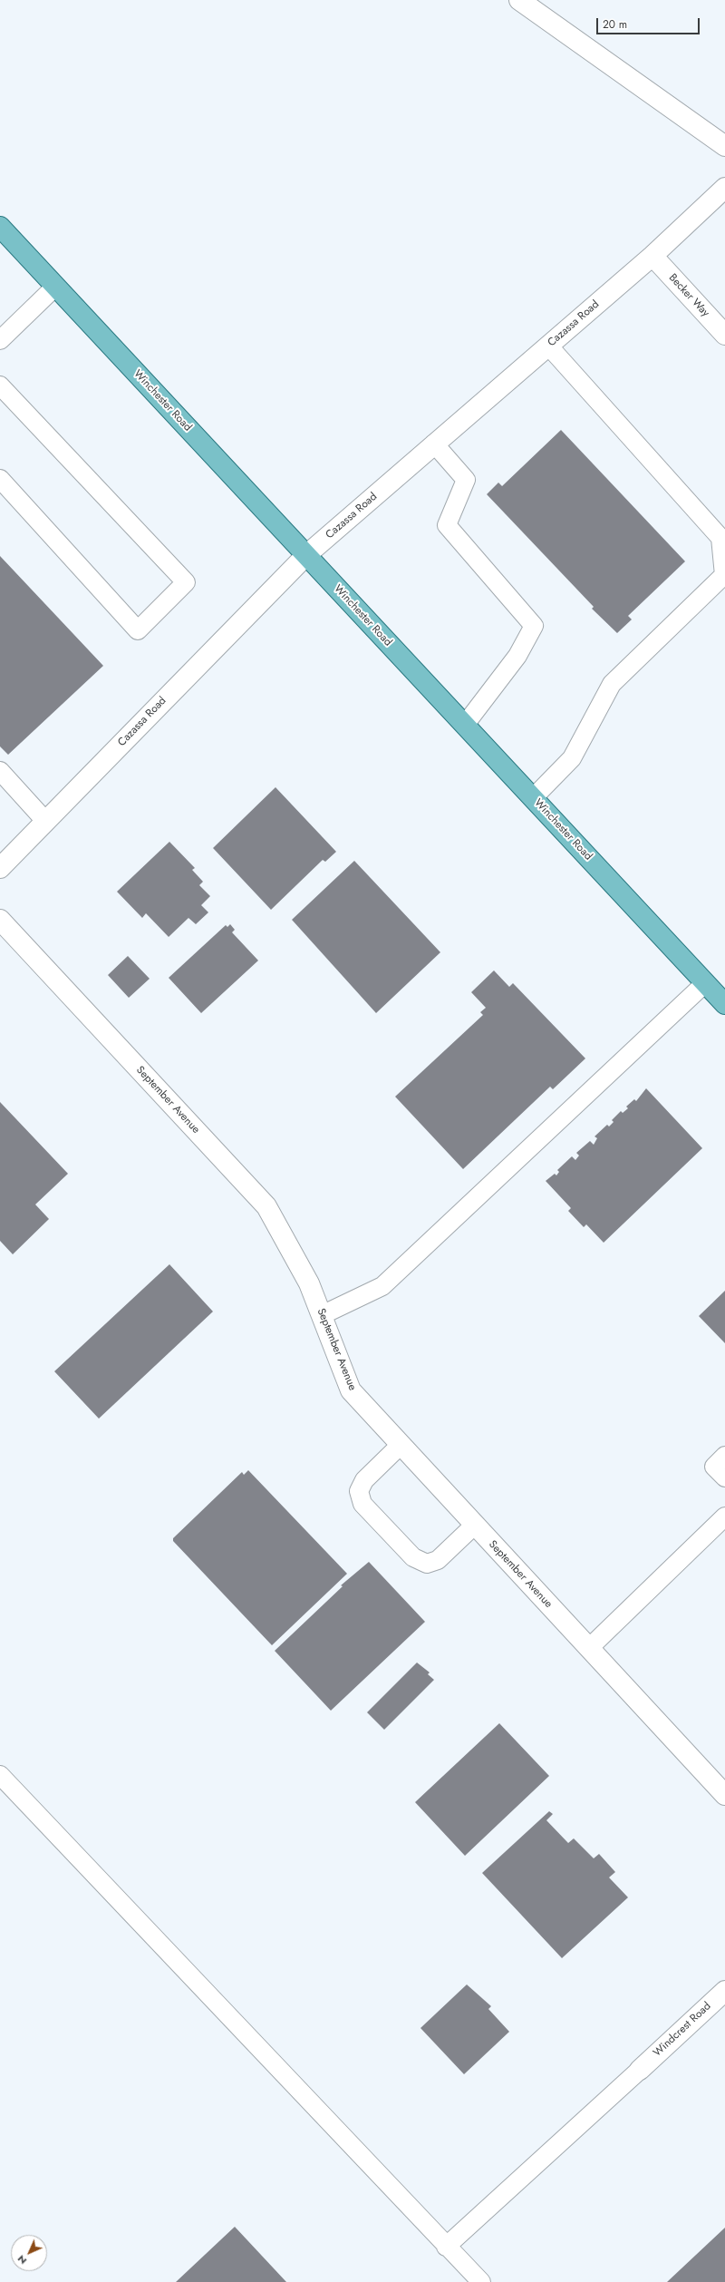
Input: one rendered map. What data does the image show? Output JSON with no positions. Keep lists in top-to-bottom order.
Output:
{
  "streets": {
    "main road": ["Winchester Road"],
    "street": [
      "Becker Way",
      "Cazassa Road",
      "September Avenue",
      "Windcrest Road"
    ]
  },
  "crossings": [
    ["Becker Way", "Cazassa Road"],
    ["Cazassa Road", "Winchester Road"]
  ],
  "scale_bar": "20 m",
  "north": "bottom left"
}
